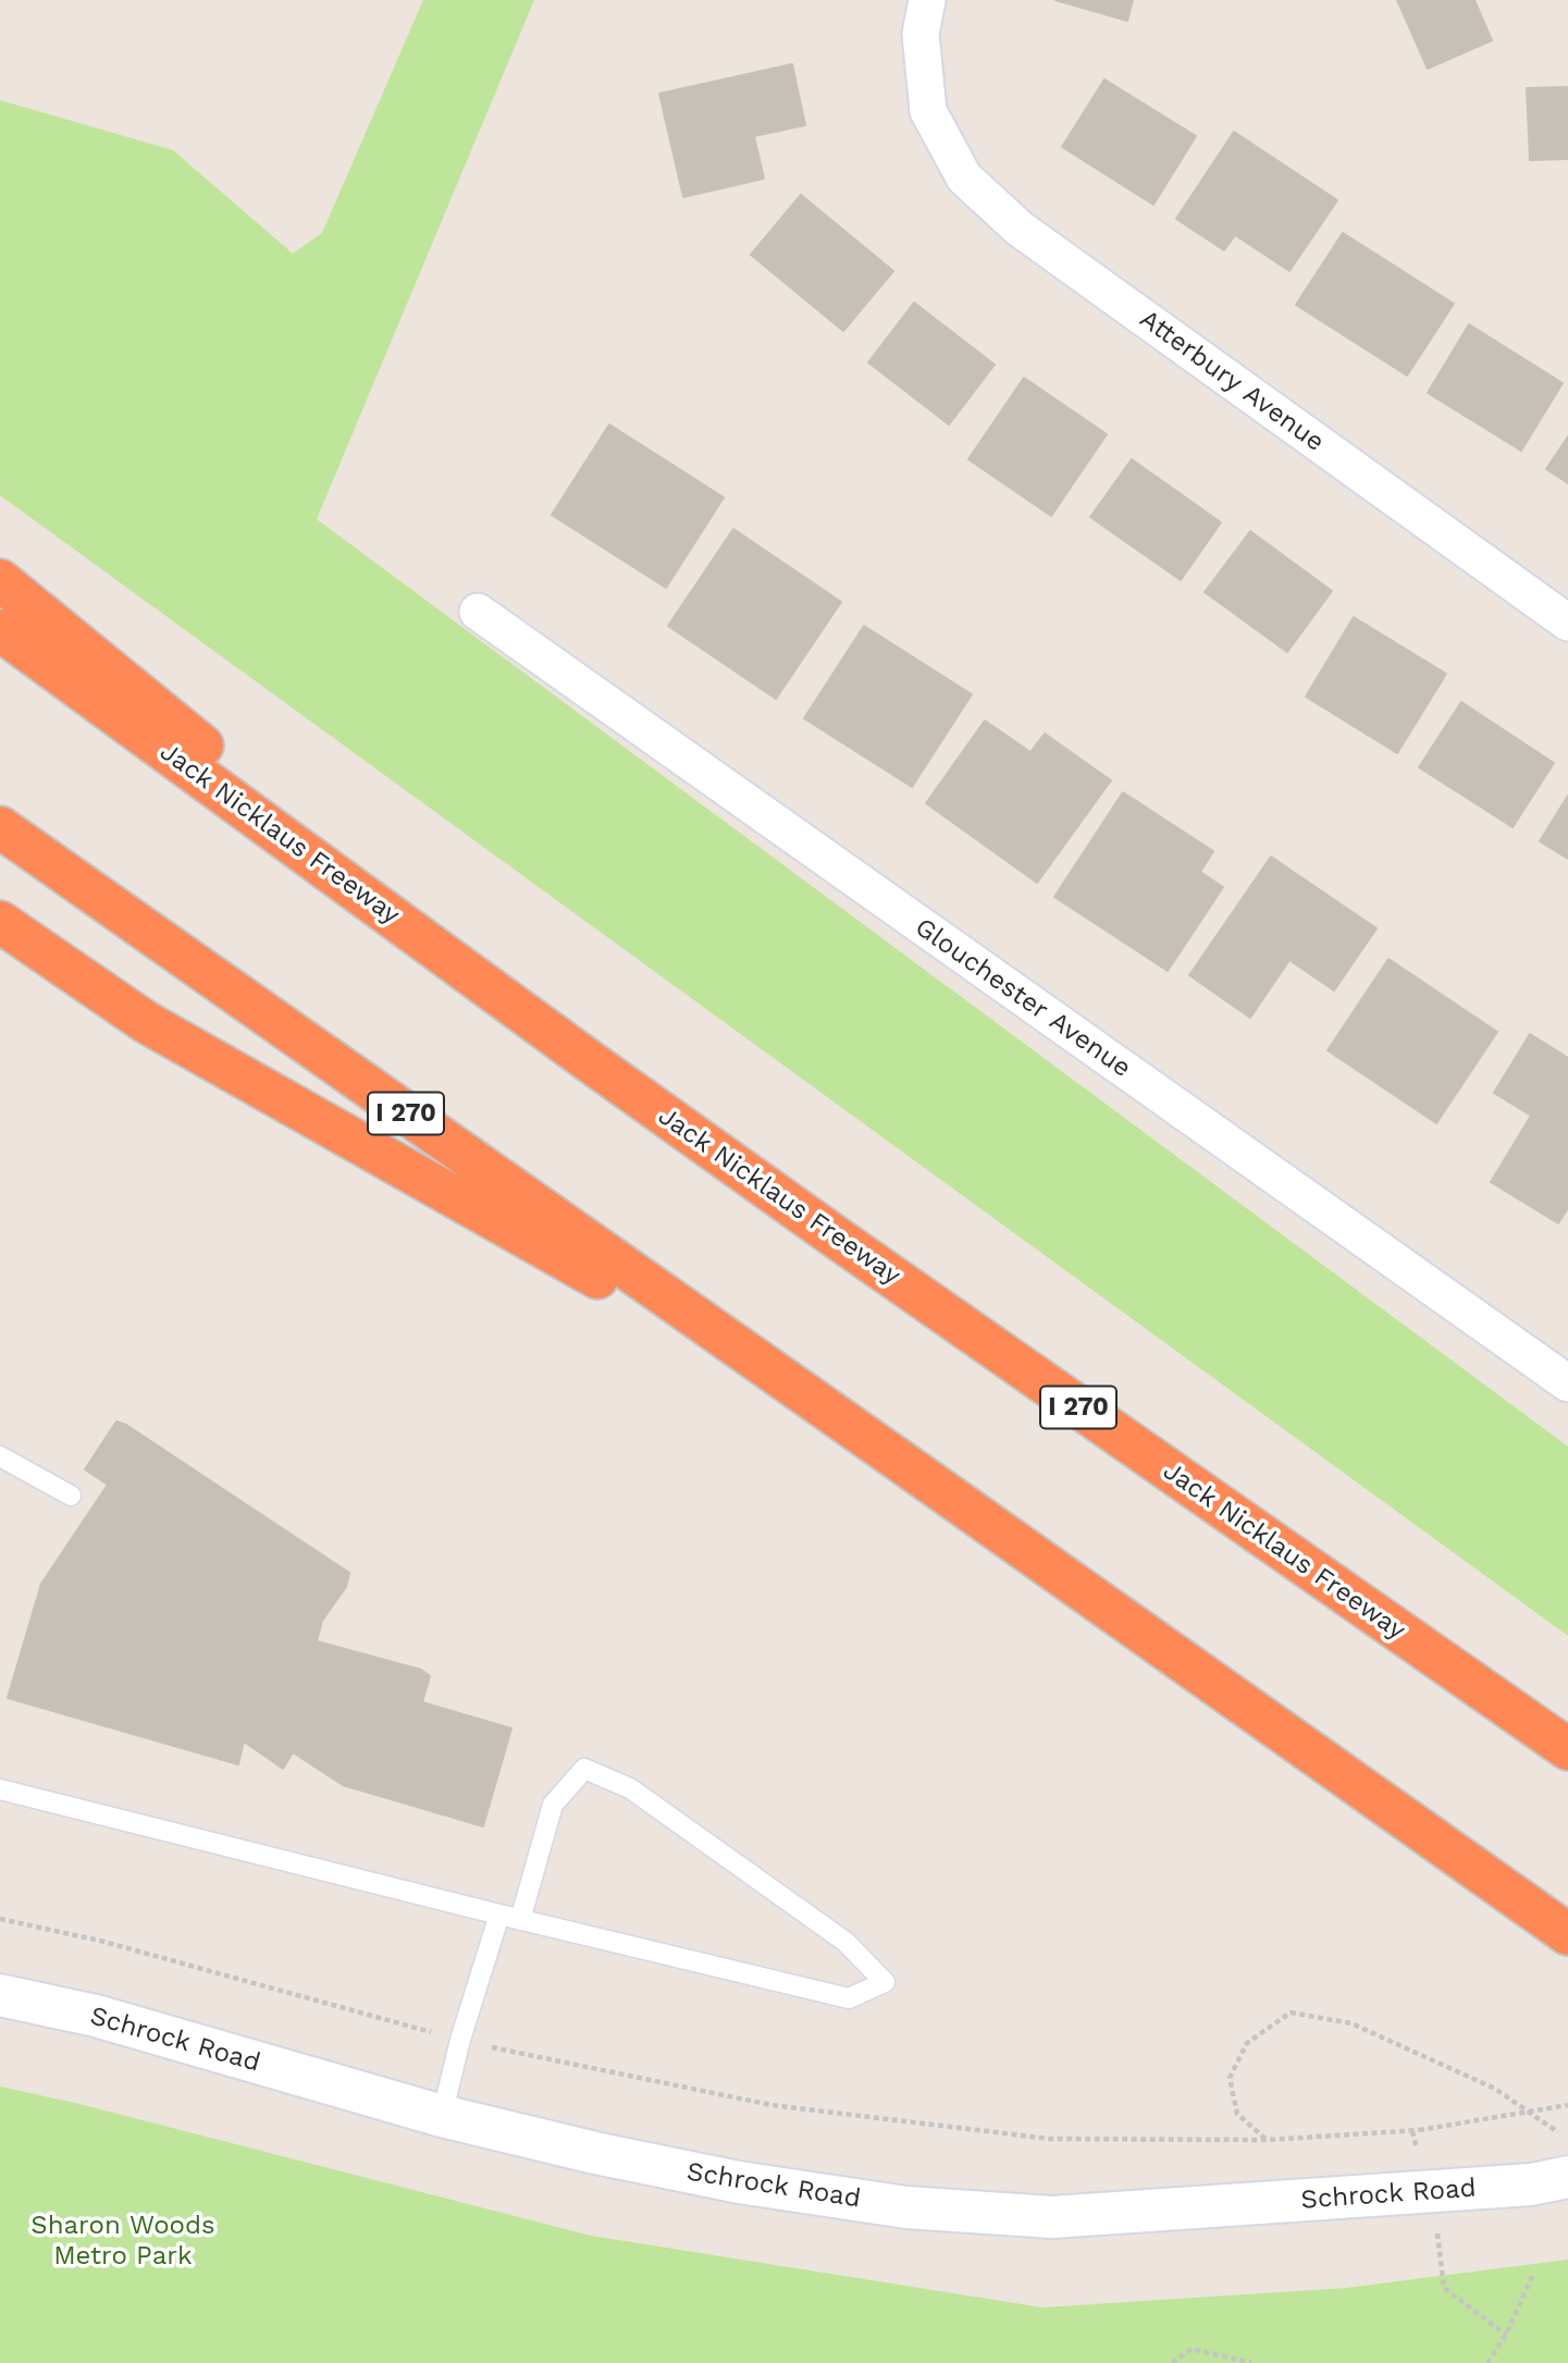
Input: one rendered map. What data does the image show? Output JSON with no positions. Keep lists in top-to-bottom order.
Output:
{
  "streets": {
    "highway": ["Jack Nicklaus Freeway", "I 270"],
    "main road": ["Schrock Road"],
    "street": ["Atterbury Avenue", "Glouchester Avenue"]
  },
  "parks": ["Sharon Woods Metro Park"]
}
